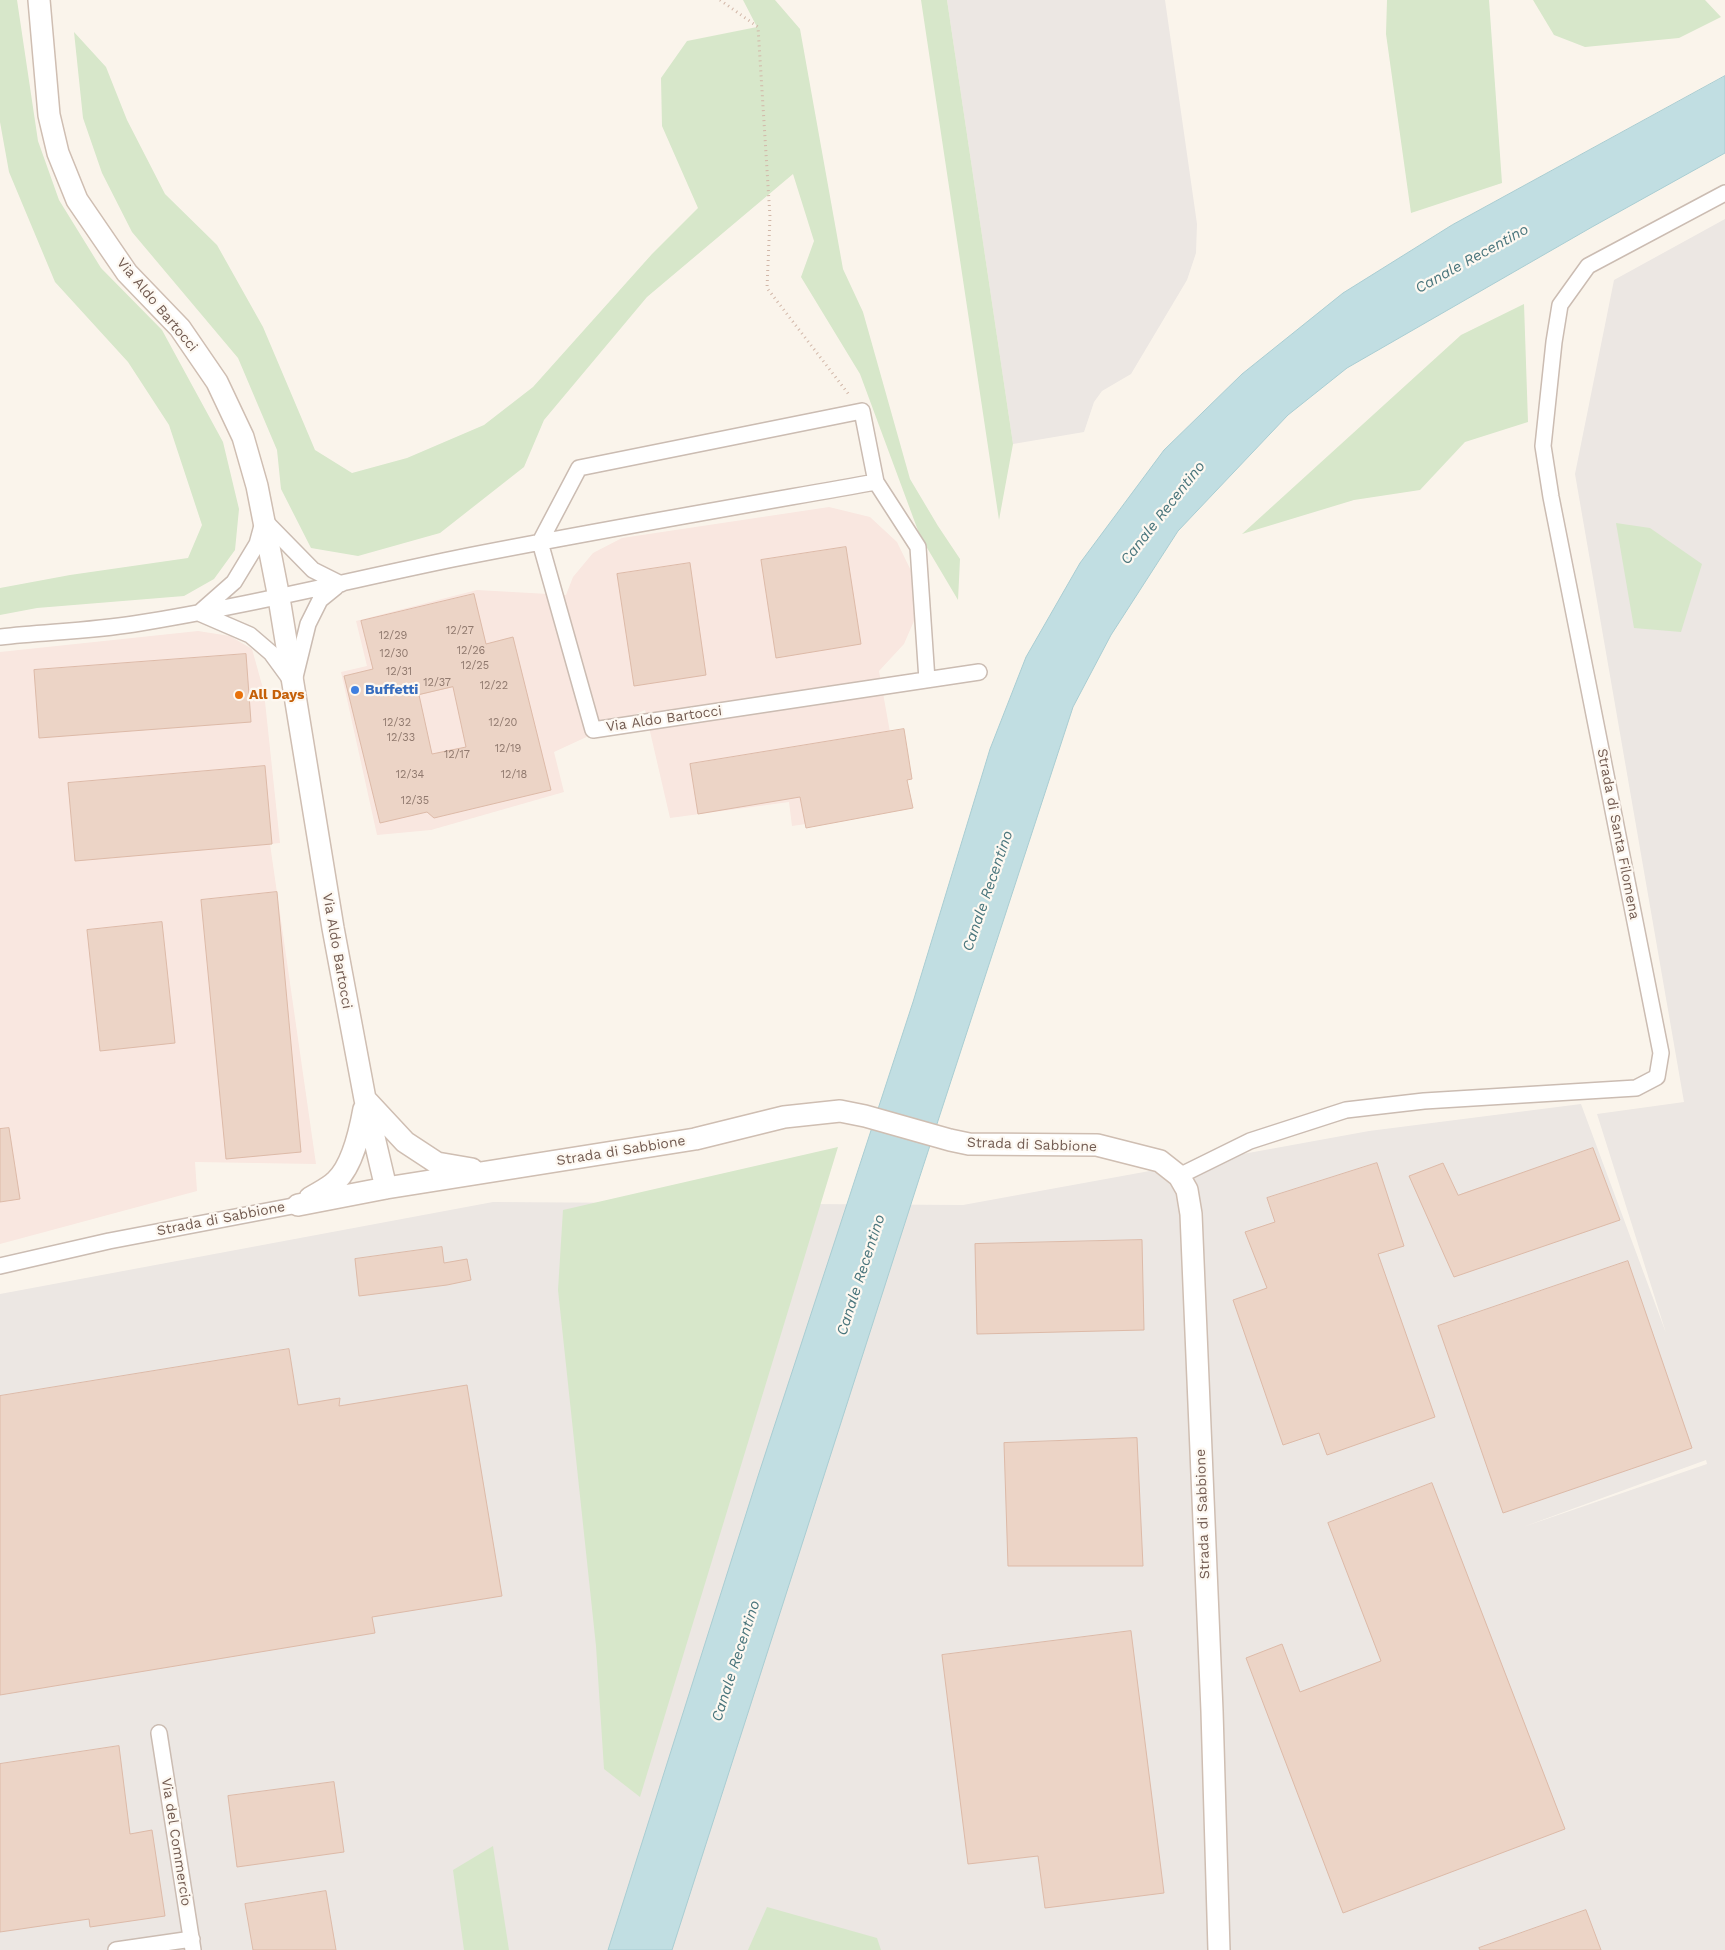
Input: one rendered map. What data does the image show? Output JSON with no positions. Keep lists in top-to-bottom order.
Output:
{
  "streets": {
    "main road": ["Via Aldo Bartocci", "Strada di Sabbione"],
    "street": ["Strada di Santa Filomena", "Via del Commercio"]
  },
  "crossings": [
    ["Via Aldo Bartocci", "Strada di Sabbione"],
    ["Strada di Santa Filomena", "Strada di Sabbione"]
  ],
  "water": ["Canale Recentino"],
  "places": ["Buffetti", "All Days"],
  "house_numbers": [
    "12/27",
    "12/29",
    "12/26",
    "12/30",
    "12/25",
    "12/31",
    "12/37",
    "12/22",
    "12/32",
    "12/20",
    "12/33",
    "12/19",
    "12/17",
    "12/34",
    "12/18",
    "12/35"
  ]
}
